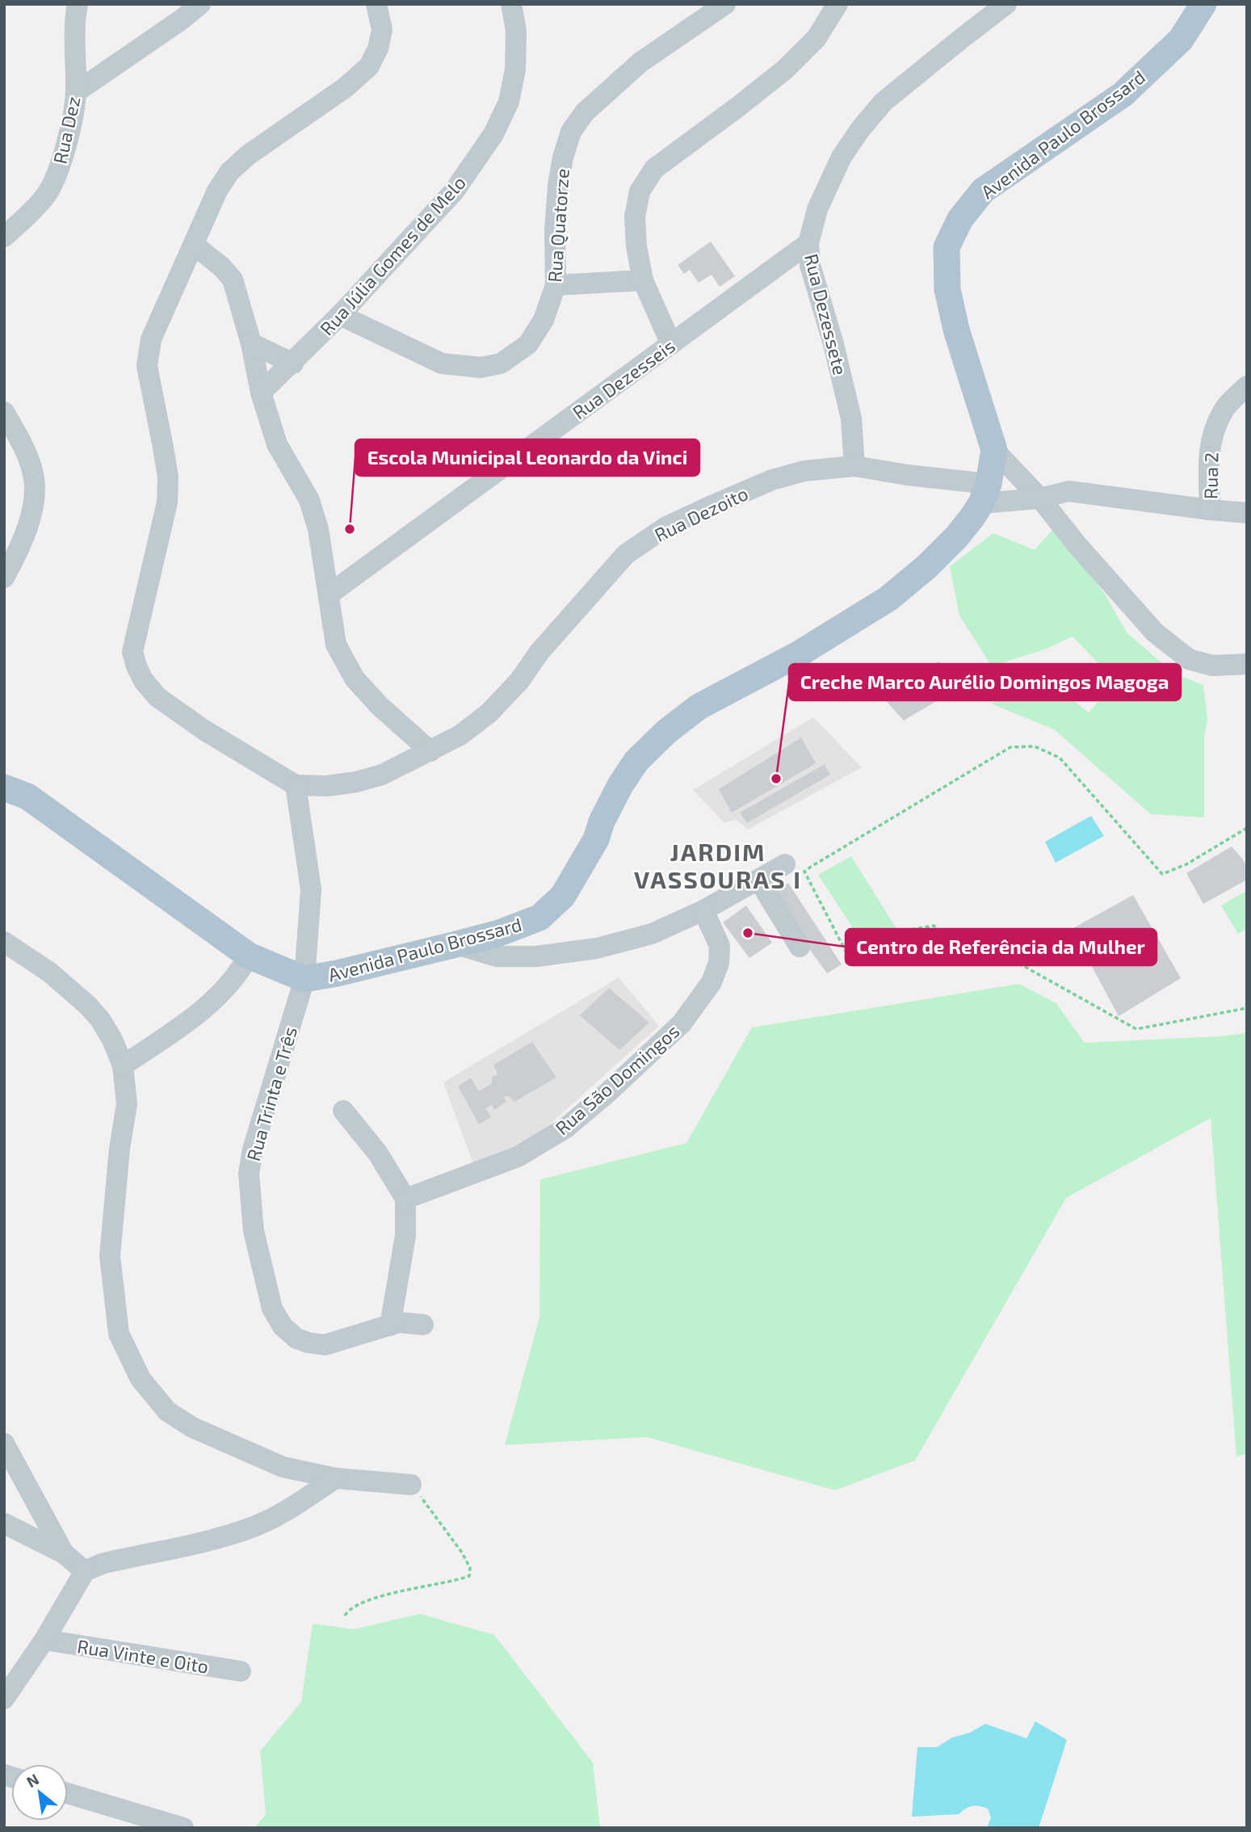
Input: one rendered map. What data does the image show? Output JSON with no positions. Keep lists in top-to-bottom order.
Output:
{
  "streets": {
    "main road": ["Avenida Paulo Brossard"],
    "street": [
      "Rua Dez",
      "Rua Quatorze",
      "Rua Júlia Gomes de Melo",
      "Rua Dezessete",
      "Rua Dezesseis",
      "Rua 2",
      "Rua Dezoito",
      "Rua São Domingos",
      "Rua Trinta e Três",
      "Rua Vinte e Oito"
    ]
  },
  "crossings": [
    ["Avenida Paulo Brossard", "Rua Dezoito"],
    ["Avenida Paulo Brossard", "Rua Trinta e Três"],
    ["Rua Quatorze", "Rua Júlia Gomes de Melo"],
    ["Rua Dezessete", "Rua Dezesseis"],
    ["Rua Dezessete", "Rua Dezoito"],
    ["Rua 2", "Rua Dezoito"],
    ["Rua Dezoito", "Rua Trinta e Três"]
  ],
  "districts": ["JARDIM VASSOURAS I"],
  "places": ["Escola Municipal Leonardo da Vinci", "Creche Marco Aurélio Domingos Magoga", "Centro de Referência da Mulher"],
  "north": "top left"
}
